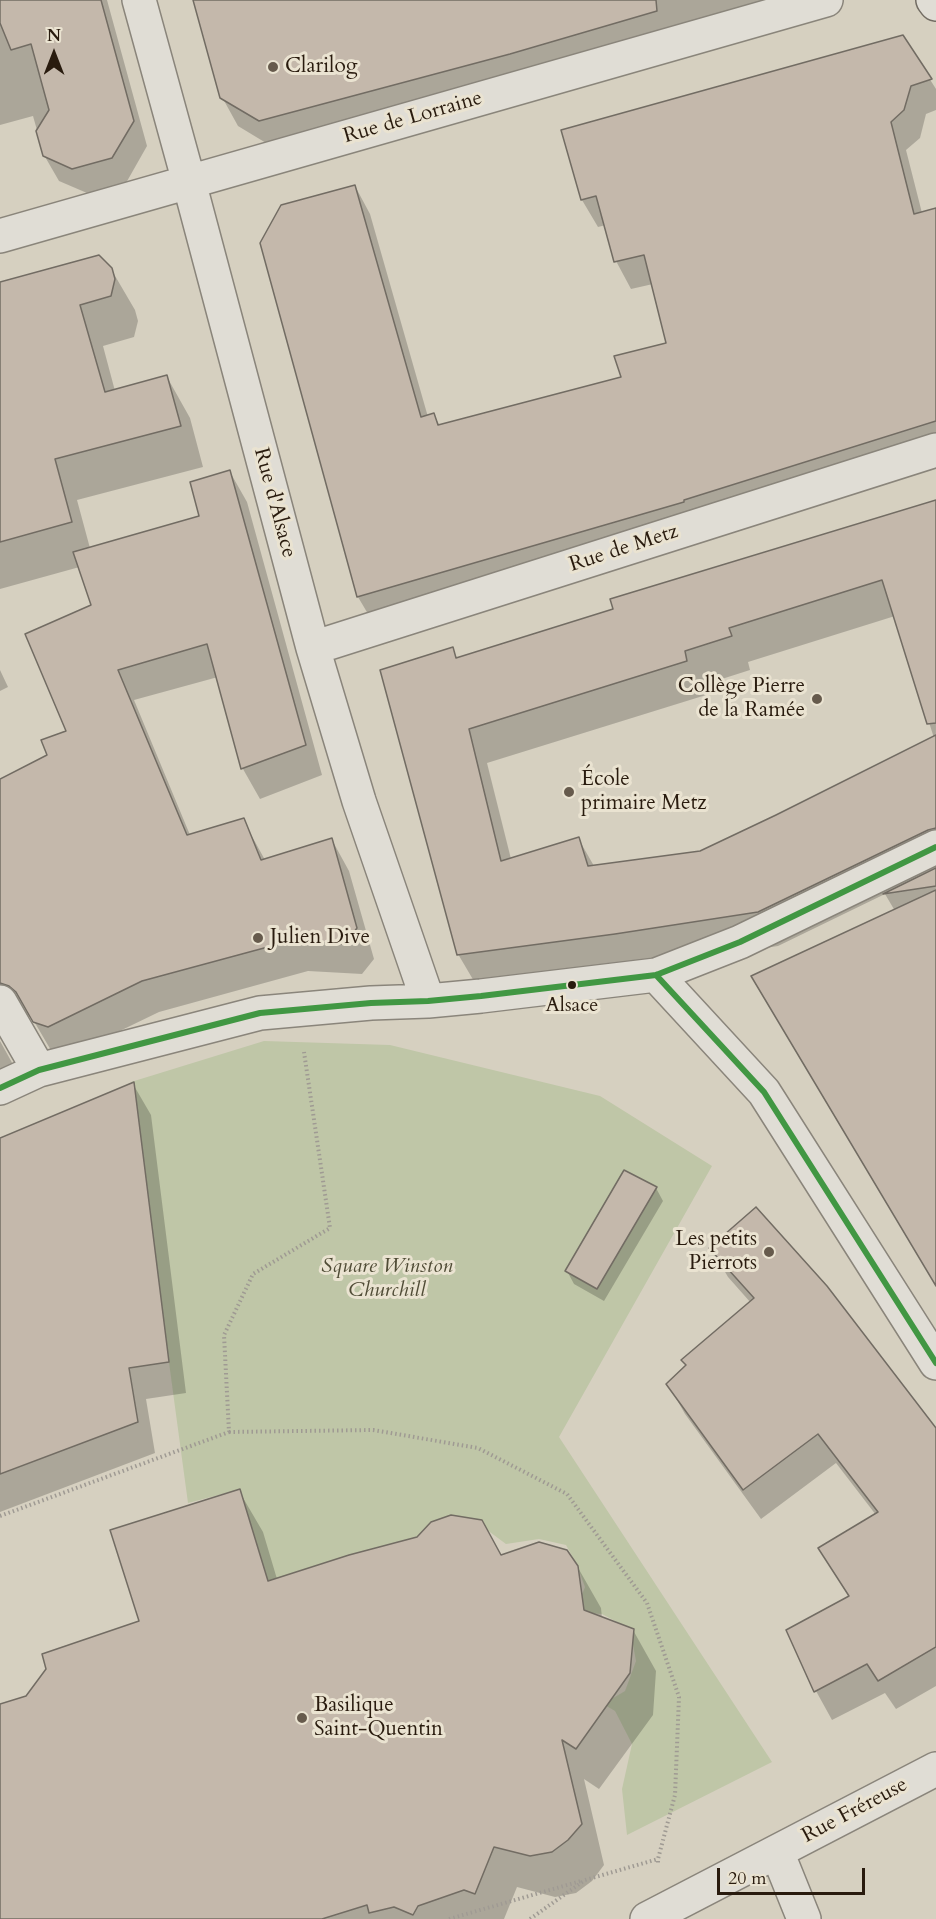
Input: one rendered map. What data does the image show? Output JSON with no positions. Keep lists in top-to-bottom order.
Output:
{
  "streets": {
    "street": [
      "Rue de Lorraine",
      "Rue d'Alsace",
      "Rue de Metz",
      "Rue Fréreuse"
    ]
  },
  "crossings": [
    ["Rue de Lorraine", "Rue d'Alsace"],
    ["Rue d'Alsace", "Rue de Metz"]
  ],
  "parks": ["Square Winston Churchill"],
  "places": [
    "Clarilog",
    "Collège Pierre de la Ramée",
    "École primaire Metz",
    "Julien Dive",
    "Alsace",
    "Les petits Pierrots",
    "Basilique Saint-Quentin"
  ],
  "scale_bar": "20 m",
  "north": "top"
}
